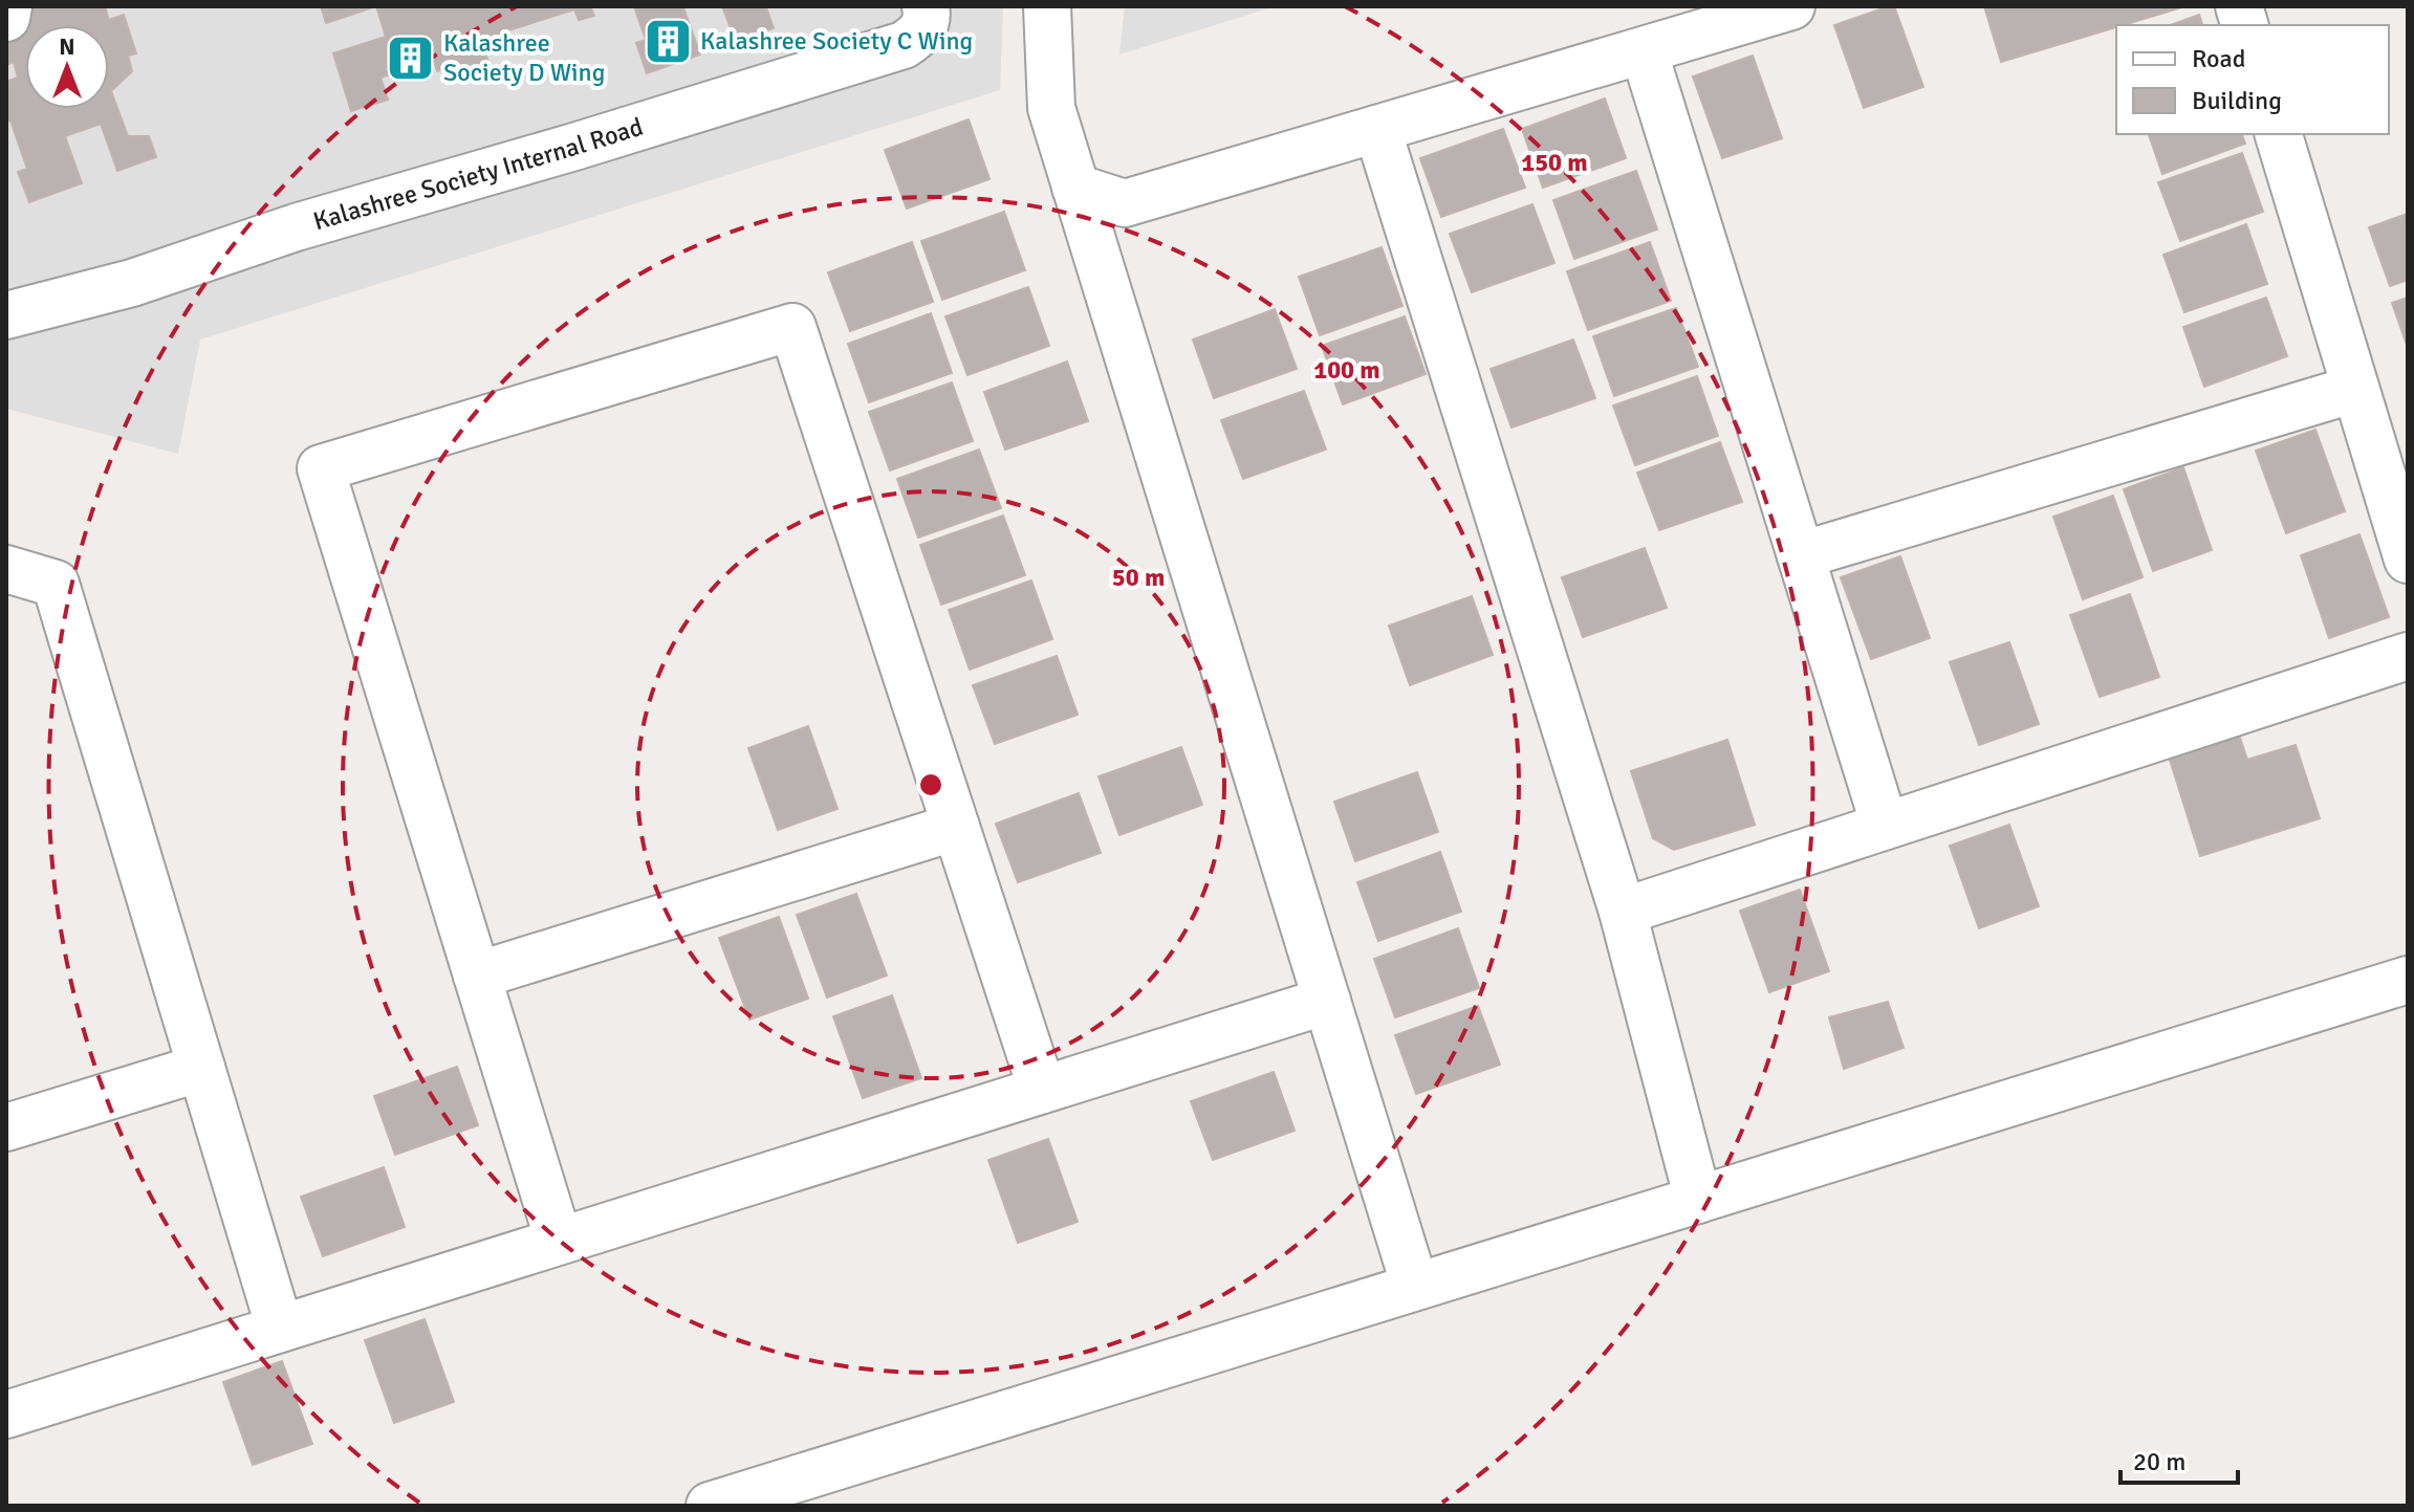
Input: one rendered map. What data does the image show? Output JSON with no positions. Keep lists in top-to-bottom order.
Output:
{
  "streets": {
    "street": ["Kalashree Society Internal Road"]
  },
  "places": {
    "building": ["Kalashree Society C Wing", "Kalashree Society D Wing"]
  },
  "legend": ["Road", "Building"],
  "scale_bar": "20 m",
  "north": "top",
  "rings": ["150 m", "100 m", "50 m"]
}
